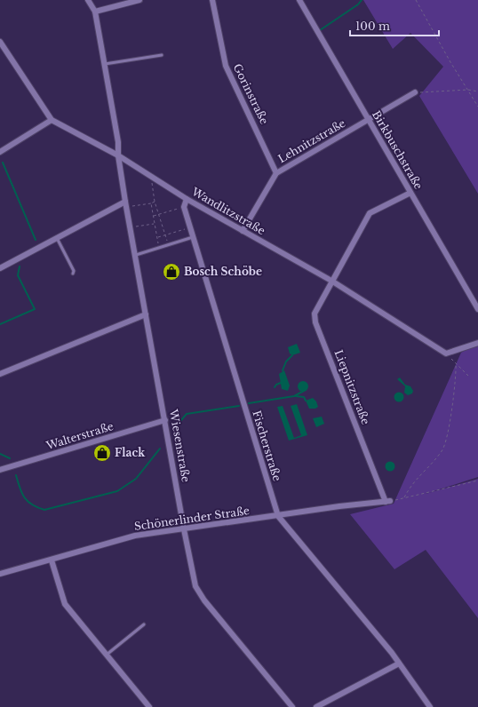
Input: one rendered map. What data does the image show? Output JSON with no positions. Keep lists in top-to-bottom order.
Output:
{
  "streets": {
    "street": [
      "Gorinstraße",
      "Lehnitzstraße",
      "Birkbuschstraße",
      "Wandlitzstraße",
      "Liepnitzstraße",
      "Walterstraße",
      "Wiesenstraße",
      "Fischerstraße",
      "Schönerlinder Straße"
    ]
  },
  "crossings": [
    ["Gorinstraße", "Lehnitzstraße"],
    ["Lehnitzstraße", "Birkbuschstraße"],
    ["Lehnitzstraße", "Wandlitzstraße"],
    ["Birkbuschstraße", "Liepnitzstraße"],
    ["Wandlitzstraße", "Liepnitzstraße"],
    ["Wandlitzstraße", "Wiesenstraße"],
    ["Liepnitzstraße", "Schönerlinder Straße"],
    ["Walterstraße", "Wiesenstraße"],
    ["Wiesenstraße", "Schönerlinder Straße"],
    ["Fischerstraße", "Schönerlinder Straße"]
  ],
  "places": {
    "shop": ["Bosch Schöbe", "Flack"]
  },
  "scale_bar": "100 m"
}
